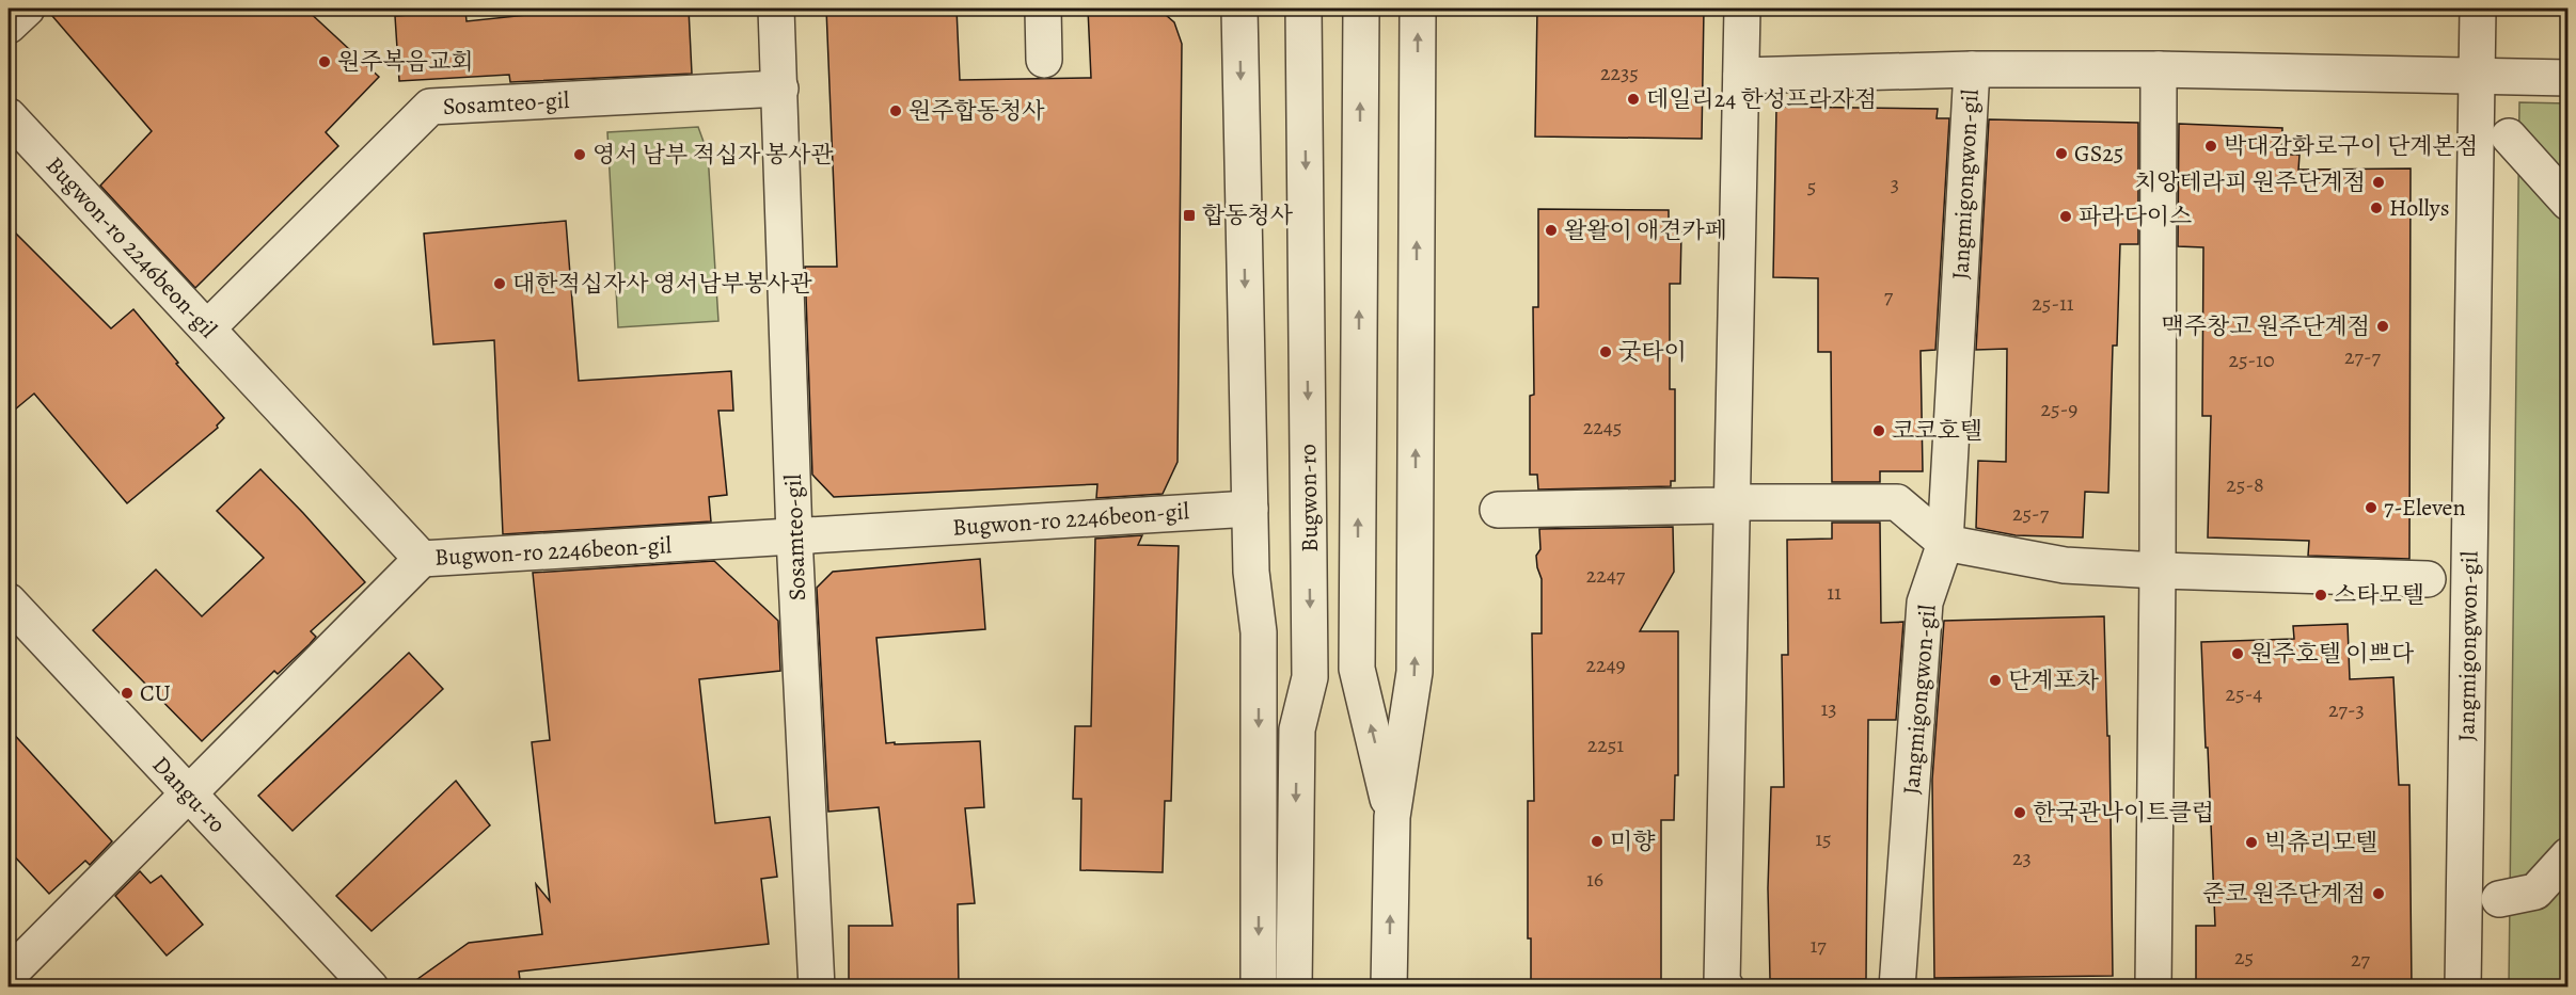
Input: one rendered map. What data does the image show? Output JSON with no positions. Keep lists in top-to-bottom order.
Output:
{
  "streets": {
    "street": [
      "Sosamteo-gil",
      "Jangmigongwon-gil",
      "Bugwon-ro 2246beon-gil",
      "Bugwon-ro",
      "Dangu-ro"
    ]
  },
  "crossings": [
    ["Sosamteo-gil", "Bugwon-ro 2246beon-gil"]
  ],
  "places": {
    "other": [
      "원주복음교회",
      "데일리24 한성프라자점",
      "원주합동청사",
      "박대감화로구이 단계본점",
      "GS25",
      "영서 남부 적십자 봉사관",
      "치앙테라피 원주단계점",
      "Hollys",
      "파라다이스",
      "왈왈이 애견카페",
      "대한적십자사 영서남부봉사관",
      "맥주창고 원주단계점",
      "굿타이",
      "코코호텔",
      "7-Eleven",
      "스타모텔",
      "원주호텔 이쁘다",
      "단계포차",
      "CU",
      "한국관나이트클럽",
      "미향",
      "빅츄리모텔",
      "준코 원주단계점"
    ],
    "transit": ["합동청사"]
  },
  "house_numbers": [
    "2235",
    "3",
    "5",
    "7",
    "25-11",
    "27-7",
    "25-10",
    "25-9",
    "2245",
    "25-8",
    "25-7",
    "2247",
    "11",
    "2249",
    "25-4",
    "13",
    "27-3",
    "2251",
    "15",
    "23",
    "16",
    "17",
    "25",
    "27"
  ]
}
